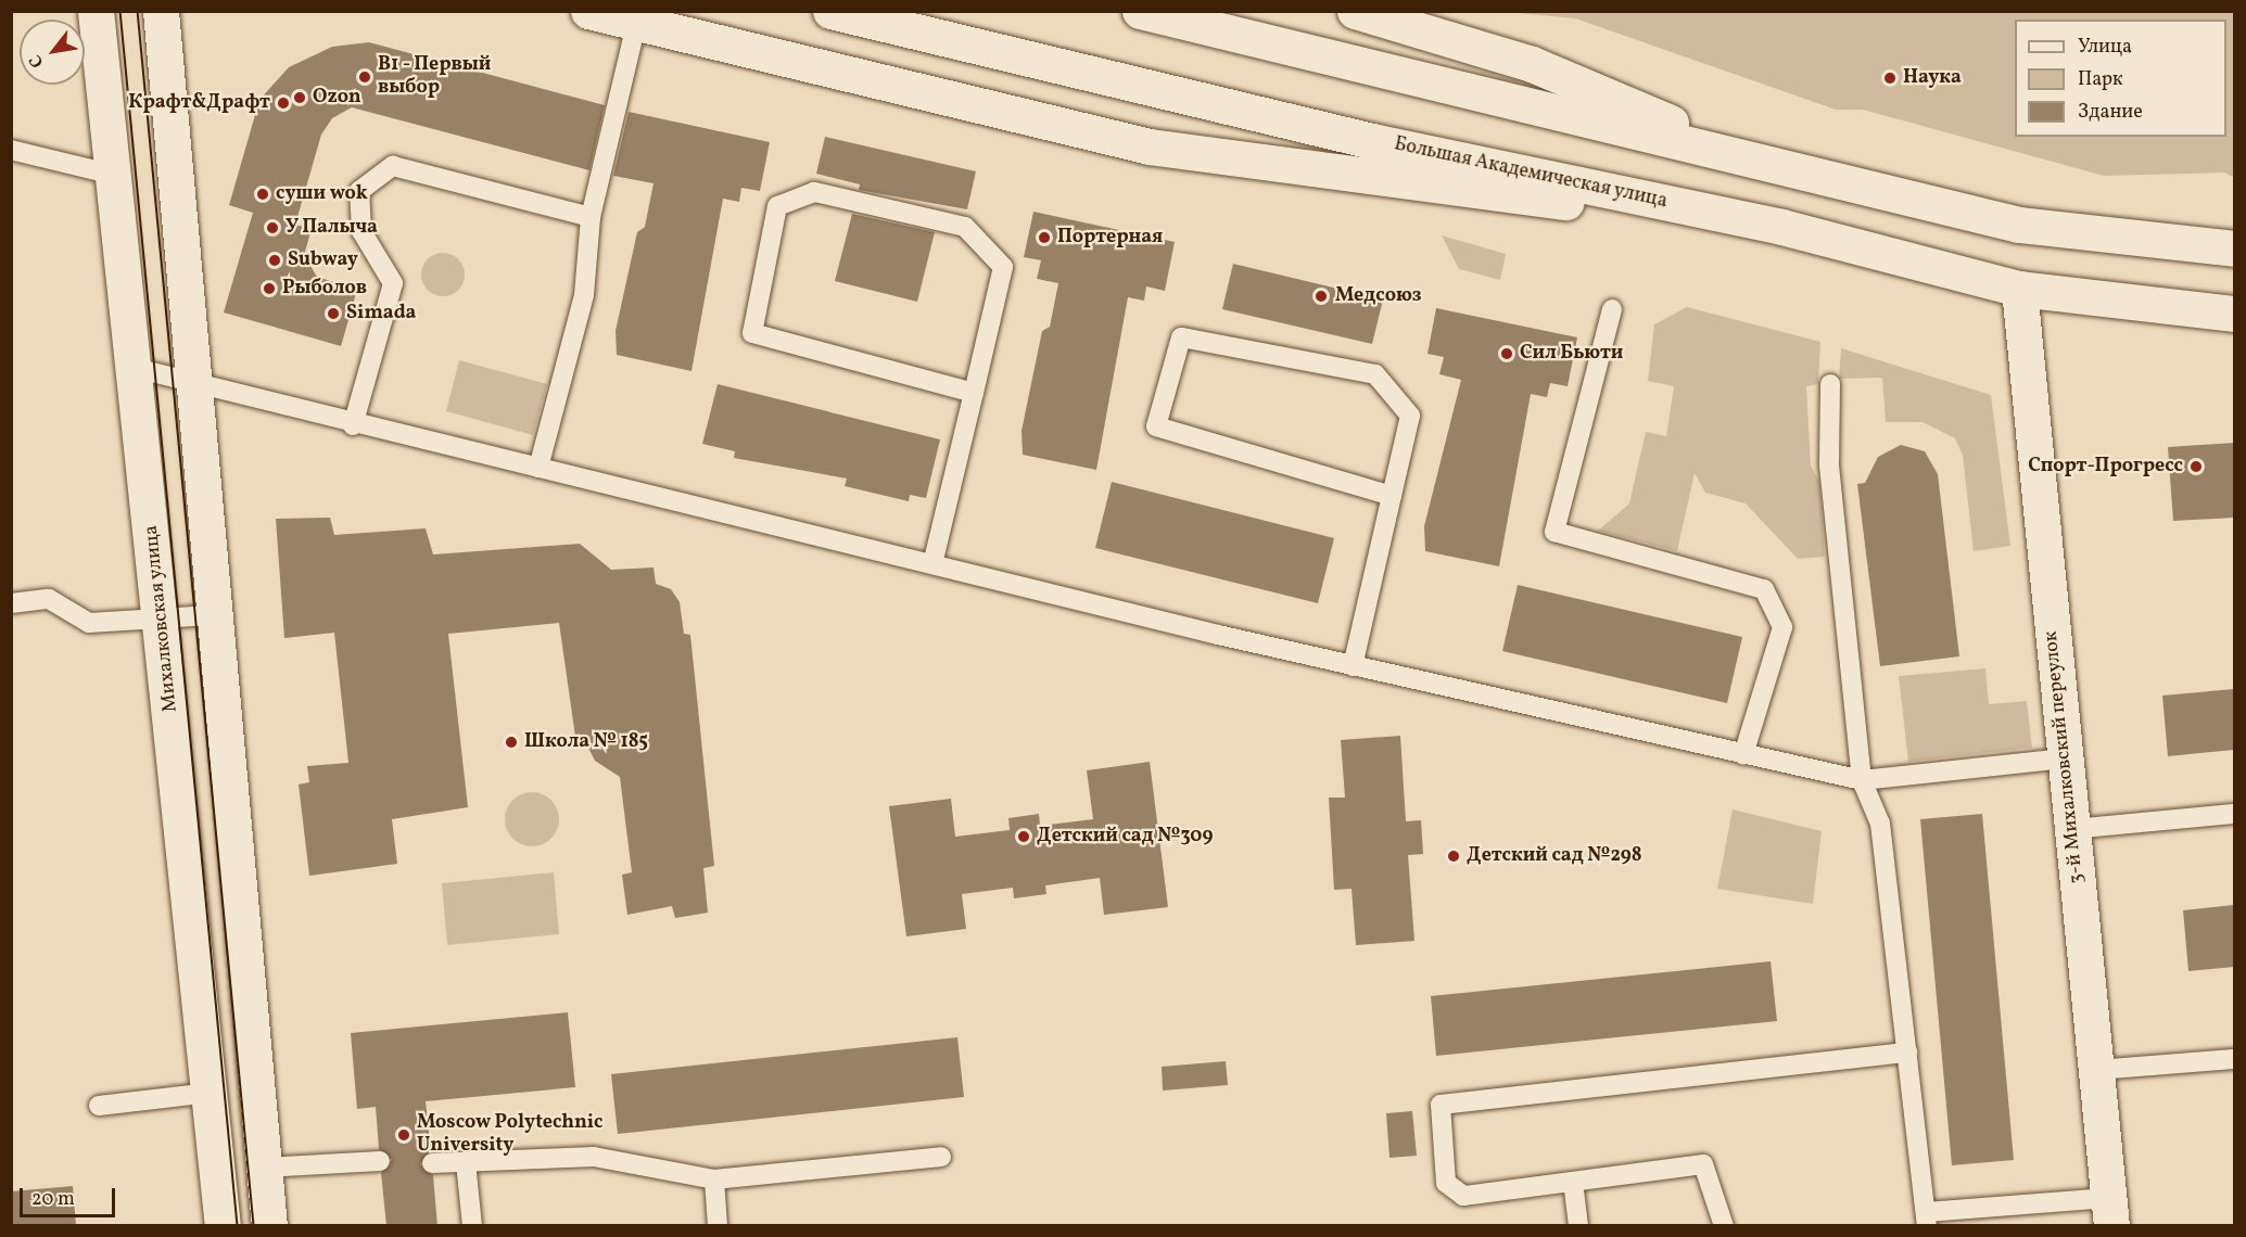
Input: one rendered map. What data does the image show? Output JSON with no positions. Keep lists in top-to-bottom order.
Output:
{
  "streets": {
    "main road": ["Большая Академическая улица", "Михалковская улица", "3-й Михалковский переулок"]
  },
  "crossings": [
    ["Большая Академическая улица", "3-й Михалковский переулок"]
  ],
  "places": [
    "В1 - Первый выбор",
    "Наука",
    "Ozon",
    "Крафт&Драфт",
    "суши wok",
    "У Палыча",
    "Портерная",
    "Subway",
    "Рыболов",
    "Медсоюз",
    "Simada",
    "Сил Бьюти",
    "Спорт-Прогресс",
    "Школа № 185",
    "Детский сад №309",
    "Детский сад №298",
    "Moscow Polytechnic University"
  ],
  "legend": ["Улица", "Парк", "Здание"],
  "scale_bar": "20 m",
  "north": "bottom left"
}
